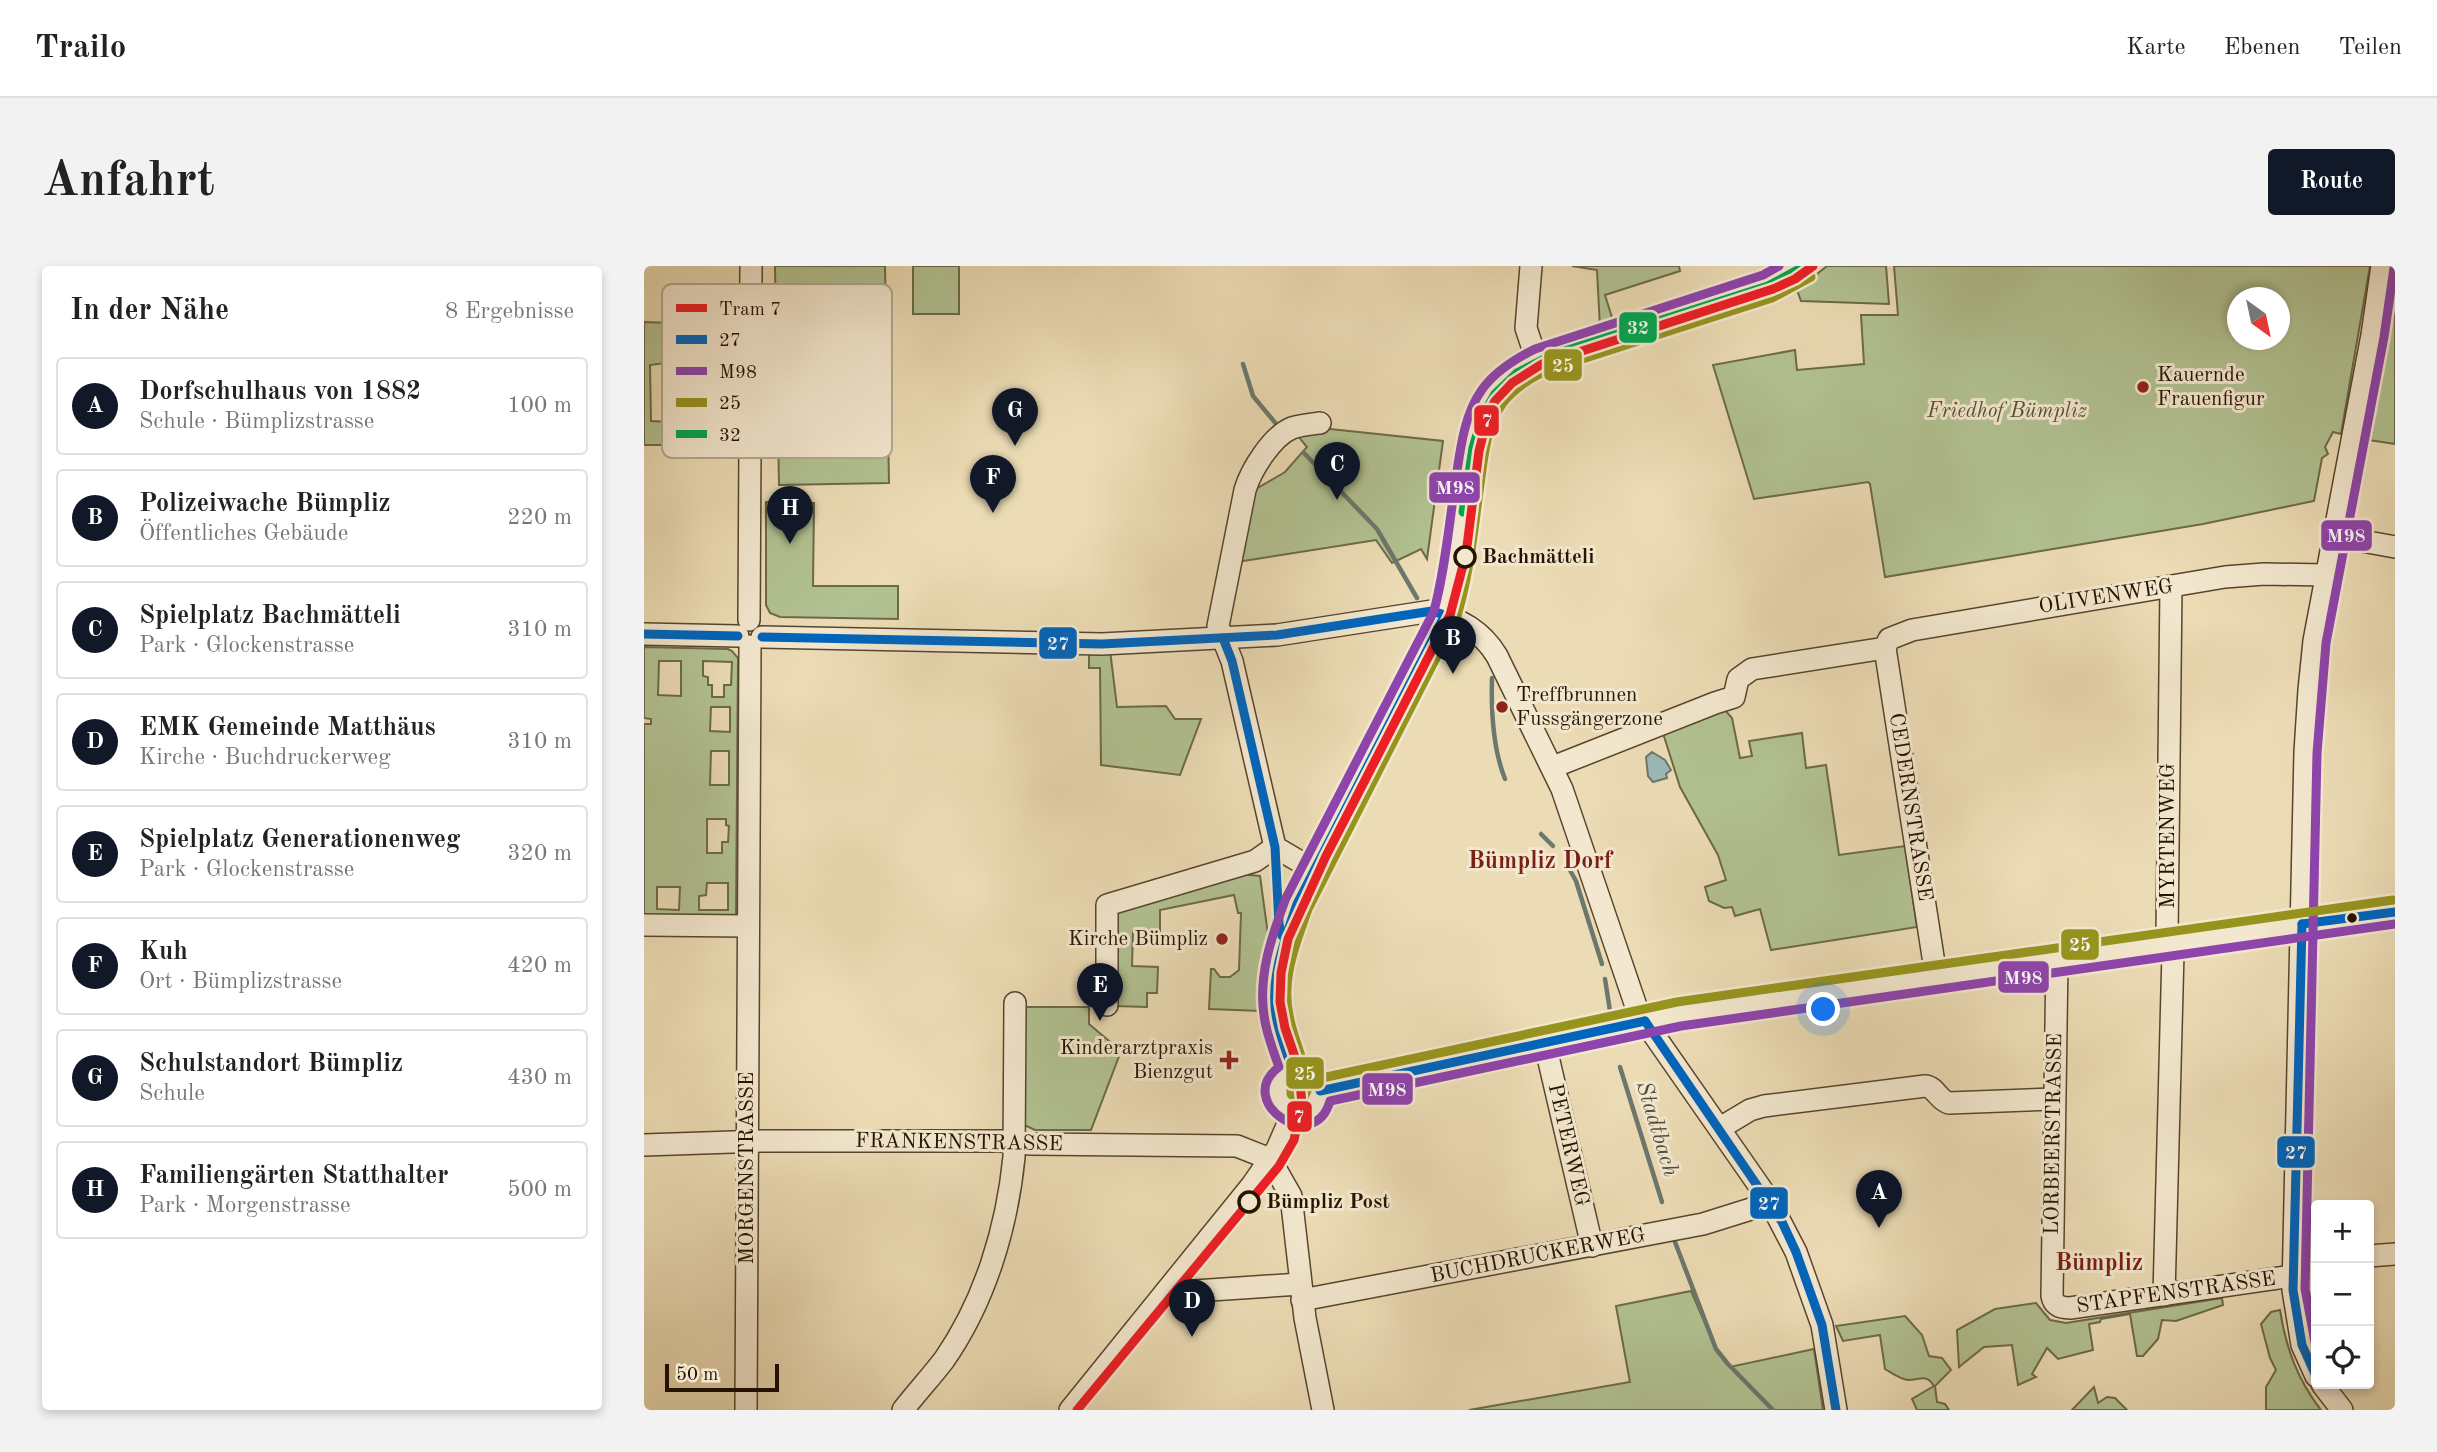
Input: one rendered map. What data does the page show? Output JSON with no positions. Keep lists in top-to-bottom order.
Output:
{
  "streets": {
    "street": [
      "OLIVENWEG",
      "CEDERNSTRASSE",
      "MYRTENWEG",
      "LORBEERSTRASSE",
      "FRANKENSTRASSE",
      "PETERWEG",
      "MORGENSTRASSE",
      "BUCHDRUCKERWEG",
      "STAPFENSTRASSE"
    ]
  },
  "crossings": [
    ["OLIVENWEG", "CEDERNSTRASSE"],
    ["OLIVENWEG", "MYRTENWEG"],
    ["MYRTENWEG", "STAPFENSTRASSE"],
    ["LORBEERSTRASSE", "STAPFENSTRASSE"],
    ["FRANKENSTRASSE", "MORGENSTRASSE"],
    ["PETERWEG", "BUCHDRUCKERWEG"]
  ],
  "districts": ["Bümpliz Dorf", "Bümpliz"],
  "water": ["Stadtbach"],
  "parks": ["Friedhof Bümpliz"],
  "places": {
    "other": [
      "Kauernde Frauenfigur",
      "Bachmätteli",
      "Treffbrunnen Fussgängerzone",
      "Kirche Bümpliz",
      "Bümpliz Post"
    ],
    "health": ["Kinderarztpraxis Bienzgut"]
  },
  "lines": [
    "tram line 7",
    "transit line M98",
    "transit line 32",
    "transit line 25",
    "transit line 27"
  ],
  "legend": [
    "Tram 7",
    "27",
    "M98",
    "25",
    "32"
  ],
  "scale_bar": "50 m",
  "north": "bottom right",
  "page": {
    "header": "Trailo",
    "nav": ["Karte", "Ebenen", "Teilen"],
    "buttons": "Route",
    "title": "Anfahrt",
    "heading": ["In der Nähe", "8 Ergebnisse"],
    "list": [
      {
        "mark": "A",
        "name": "Dorfschulhaus von 1882",
        "note": "Schule · Bümplizstrasse",
        "value": "100 m"
      },
      {
        "mark": "B",
        "name": "Polizeiwache Bümpliz",
        "note": "Öffentliches Gebäude",
        "value": "220 m"
      },
      {
        "mark": "C",
        "name": "Spielplatz Bachmätteli",
        "note": "Park · Glockenstrasse",
        "value": "310 m"
      },
      {
        "mark": "D",
        "name": "EMK Gemeinde Matthäus",
        "note": "Kirche · Buchdruckerweg",
        "value": "310 m"
      },
      {
        "mark": "E",
        "name": "Spielplatz Generationenweg",
        "note": "Park · Glockenstrasse",
        "value": "320 m"
      },
      {
        "mark": "F",
        "name": "Kuh",
        "note": "Ort · Bümplizstrasse",
        "value": "420 m"
      },
      {
        "mark": "G",
        "name": "Schulstandort Bümpliz",
        "note": "Schule",
        "value": "430 m"
      },
      {
        "mark": "H",
        "name": "Familiengärten Statthalter",
        "note": "Park · Morgenstrasse",
        "value": "500 m"
      }
    ],
    "pins": [
      "G",
      "C",
      "F",
      "H",
      "B",
      "E",
      "A",
      "D"
    ],
    "map_buttons": ["+", "−"],
    "scale": "50 m"
  }
}
